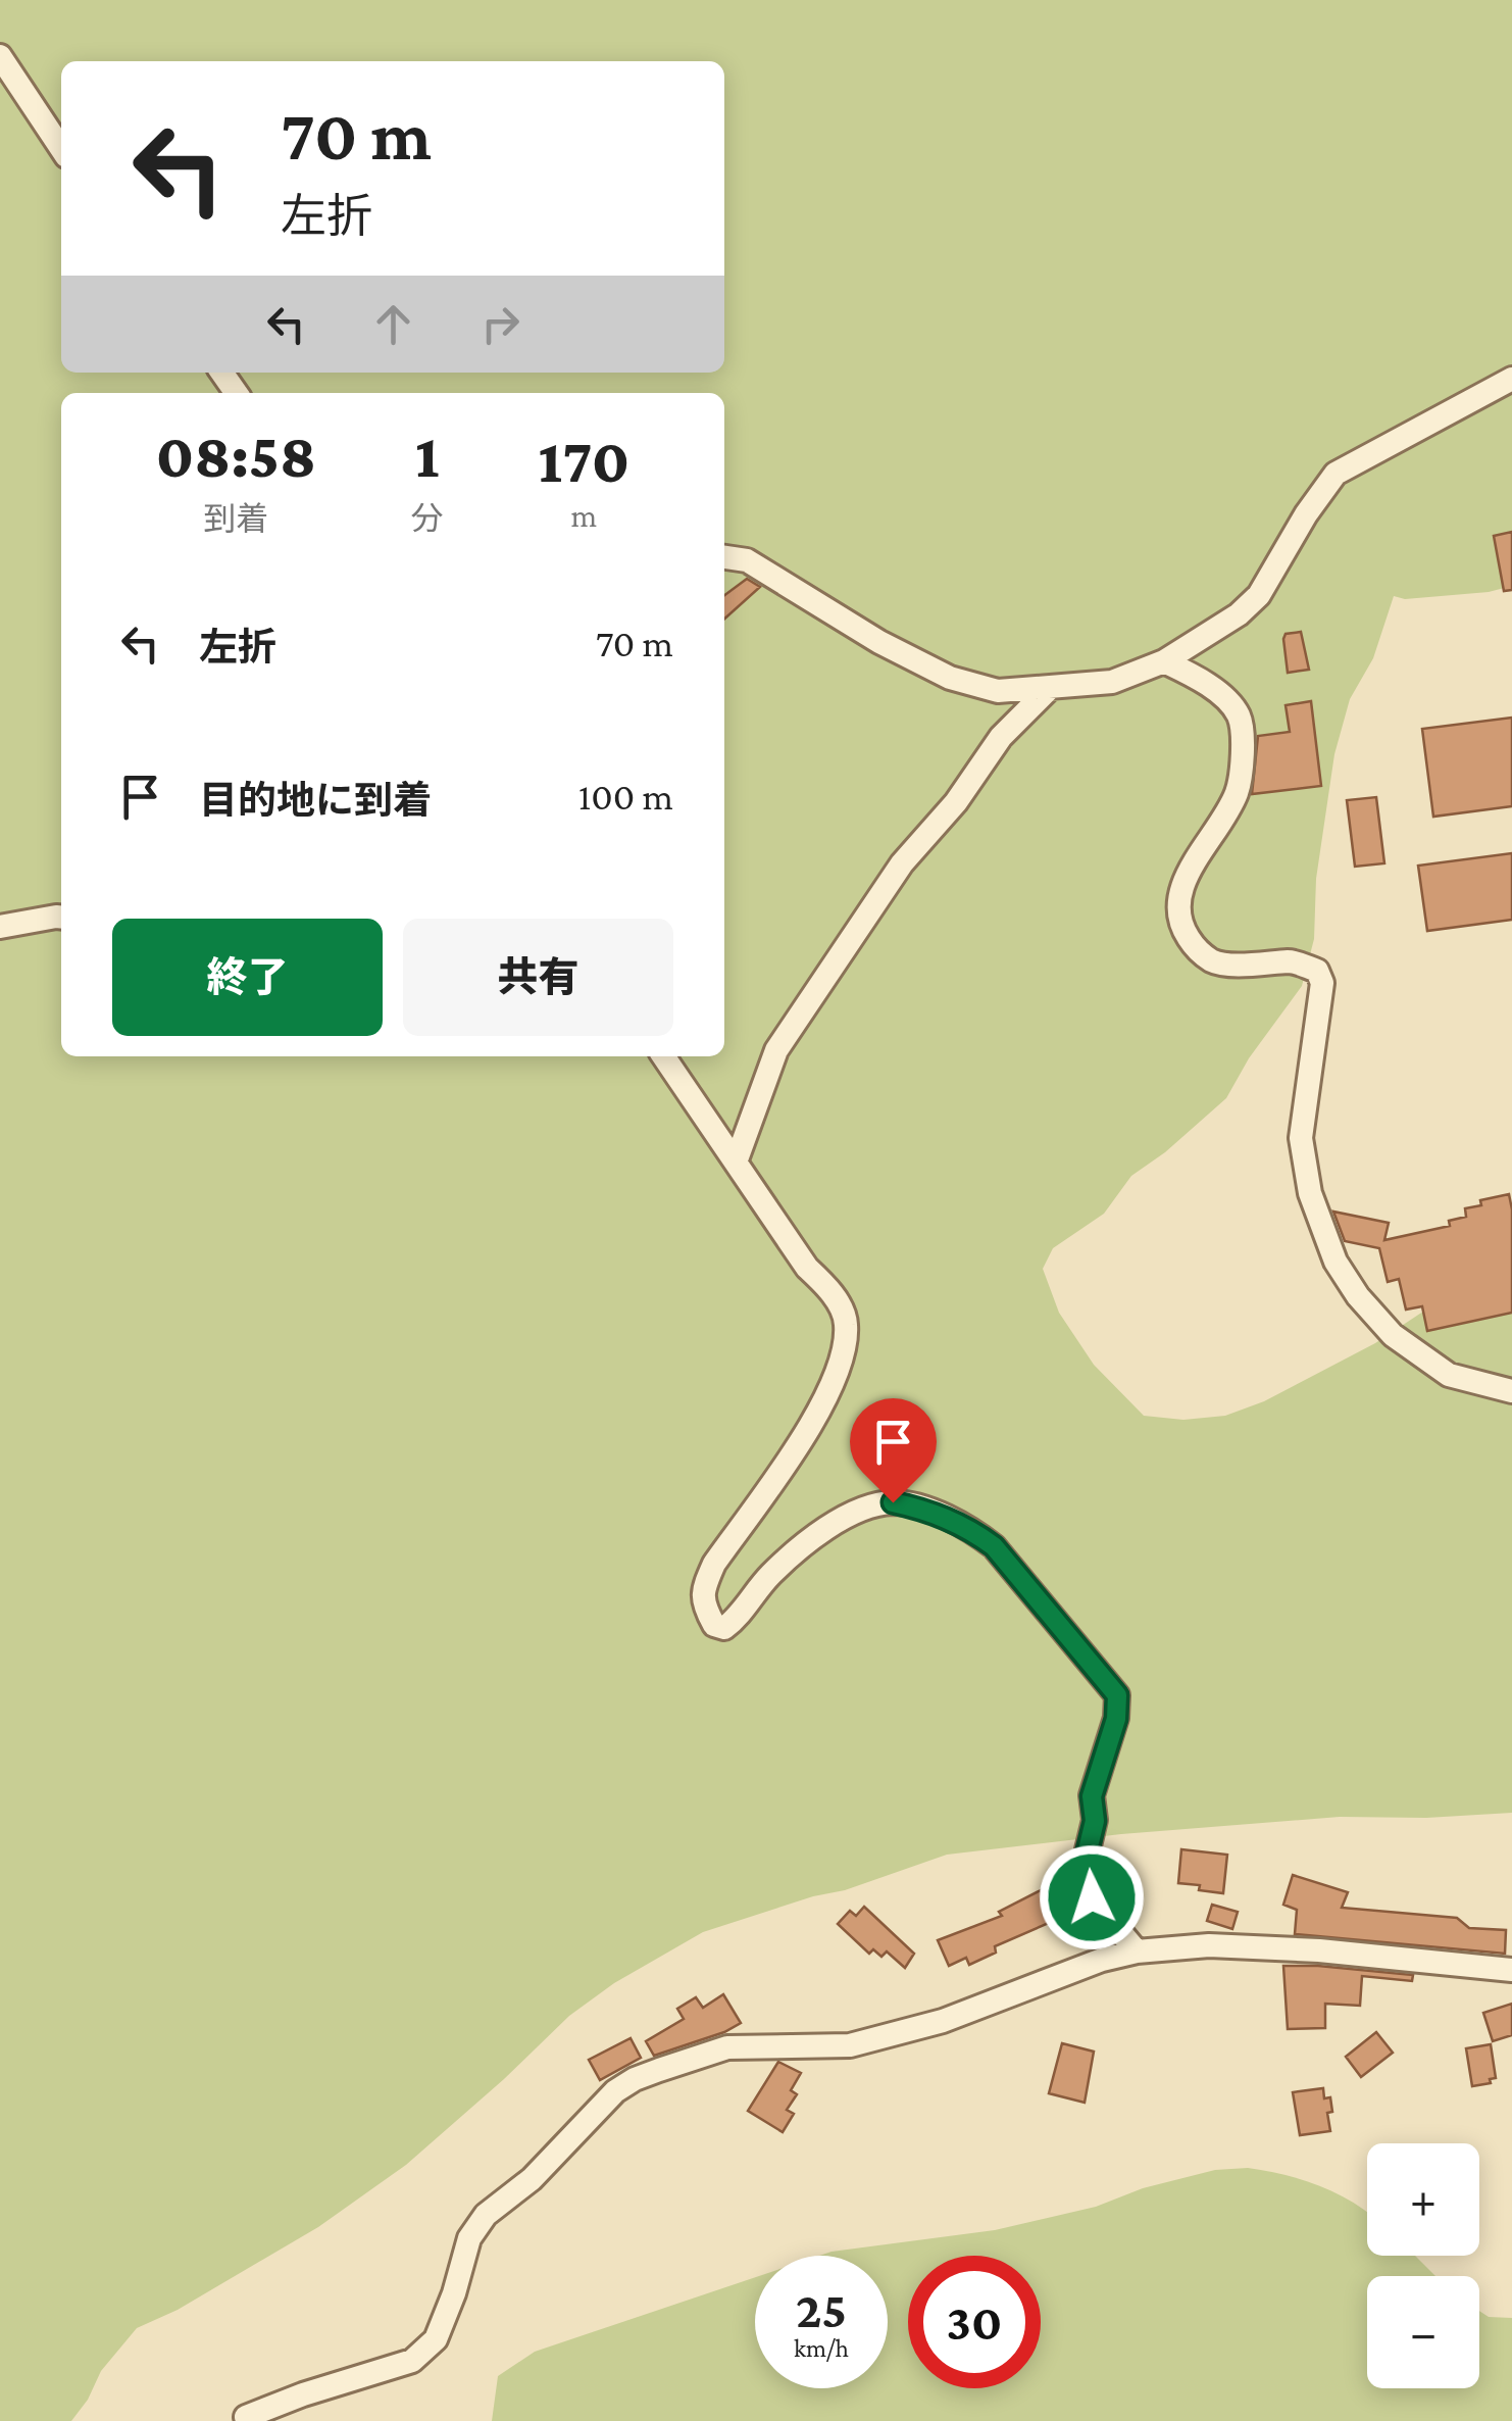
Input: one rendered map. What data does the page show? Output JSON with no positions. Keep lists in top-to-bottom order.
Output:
{
  "page": {
    "turn": ["70 m", "左折"],
    "eta": [
      "08:58",
      "到着",
      "1",
      "分",
      "170",
      "m"
    ],
    "list": [
      {
        "name": "左折",
        "value": "70 m"
      },
      {
        "name": "目的地に到着",
        "value": "100 m"
      }
    ],
    "buttons": ["終了", "共有"],
    "map_buttons": ["+", "−"],
    "speed": "25 km/h",
    "limit": "30"
  }
}
